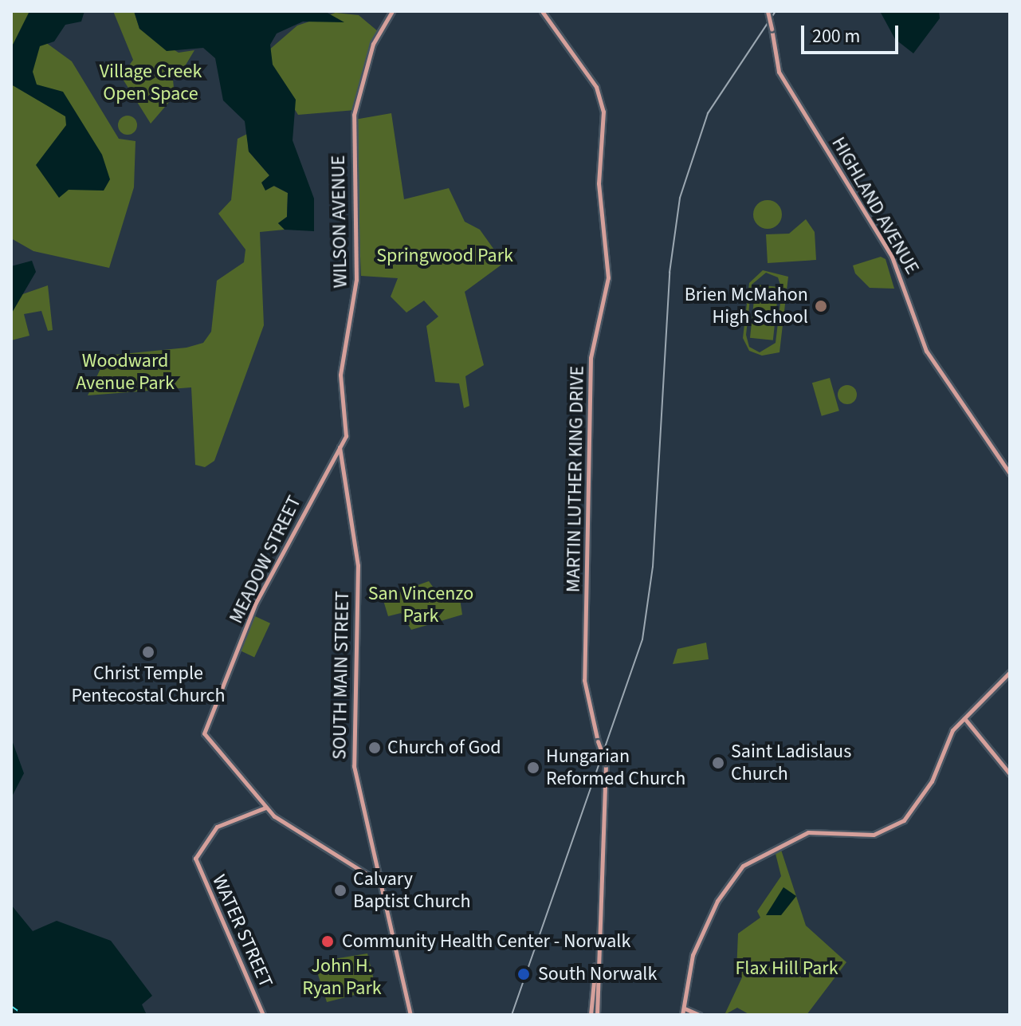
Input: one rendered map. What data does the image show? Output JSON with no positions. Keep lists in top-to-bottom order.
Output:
{
  "streets": {
    "main road": [
      "HIGHLAND AVENUE",
      "WILSON AVENUE",
      "MARTIN LUTHER KING DRIVE",
      "MEADOW STREET",
      "SOUTH MAIN STREET",
      "WATER STREET"
    ]
  },
  "crossings": [
    ["WILSON AVENUE", "MEADOW STREET"],
    ["MEADOW STREET", "SOUTH MAIN STREET"],
    ["MEADOW STREET", "WATER STREET"]
  ],
  "parks": [
    "Village Creek Open Space",
    "Springwood Park",
    "Woodward Avenue Park",
    "San Vincenzo Park",
    "John H. Ryan Park",
    "Flax Hill Park"
  ],
  "places": [
    "Brien McMahon High School",
    "Christ Temple Pentecostal Church",
    "Church of God",
    "Saint Ladislaus Church",
    "Hungarian Reformed Church",
    "Calvary Baptist Church",
    "Community Health Center - Norwalk",
    "South Norwalk"
  ],
  "scale_bar": "200 m"
}
